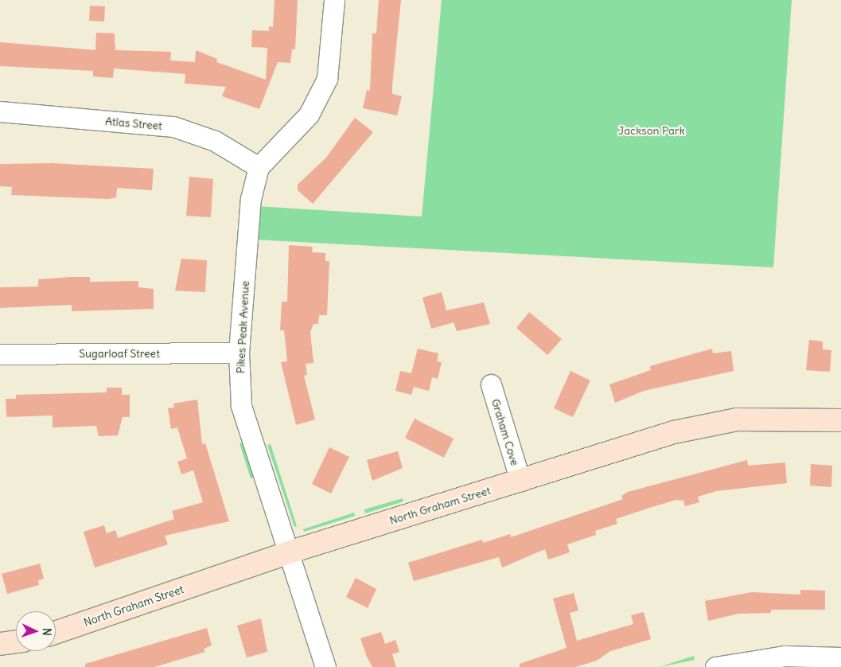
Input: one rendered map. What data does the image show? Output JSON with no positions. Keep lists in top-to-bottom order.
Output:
{
  "streets": {
    "main road": ["North Graham Street"],
    "street": [
      "Atlas Street",
      "Pikes Peak Avenue",
      "Sugarloaf Street",
      "Graham Cove"
    ]
  },
  "crossings": [
    ["Atlas Street", "Pikes Peak Avenue"],
    ["Pikes Peak Avenue", "Sugarloaf Street"],
    ["Pikes Peak Avenue", "North Graham Street"],
    ["Graham Cove", "North Graham Street"]
  ],
  "parks": ["Jackson Park"],
  "north": "right"
}
